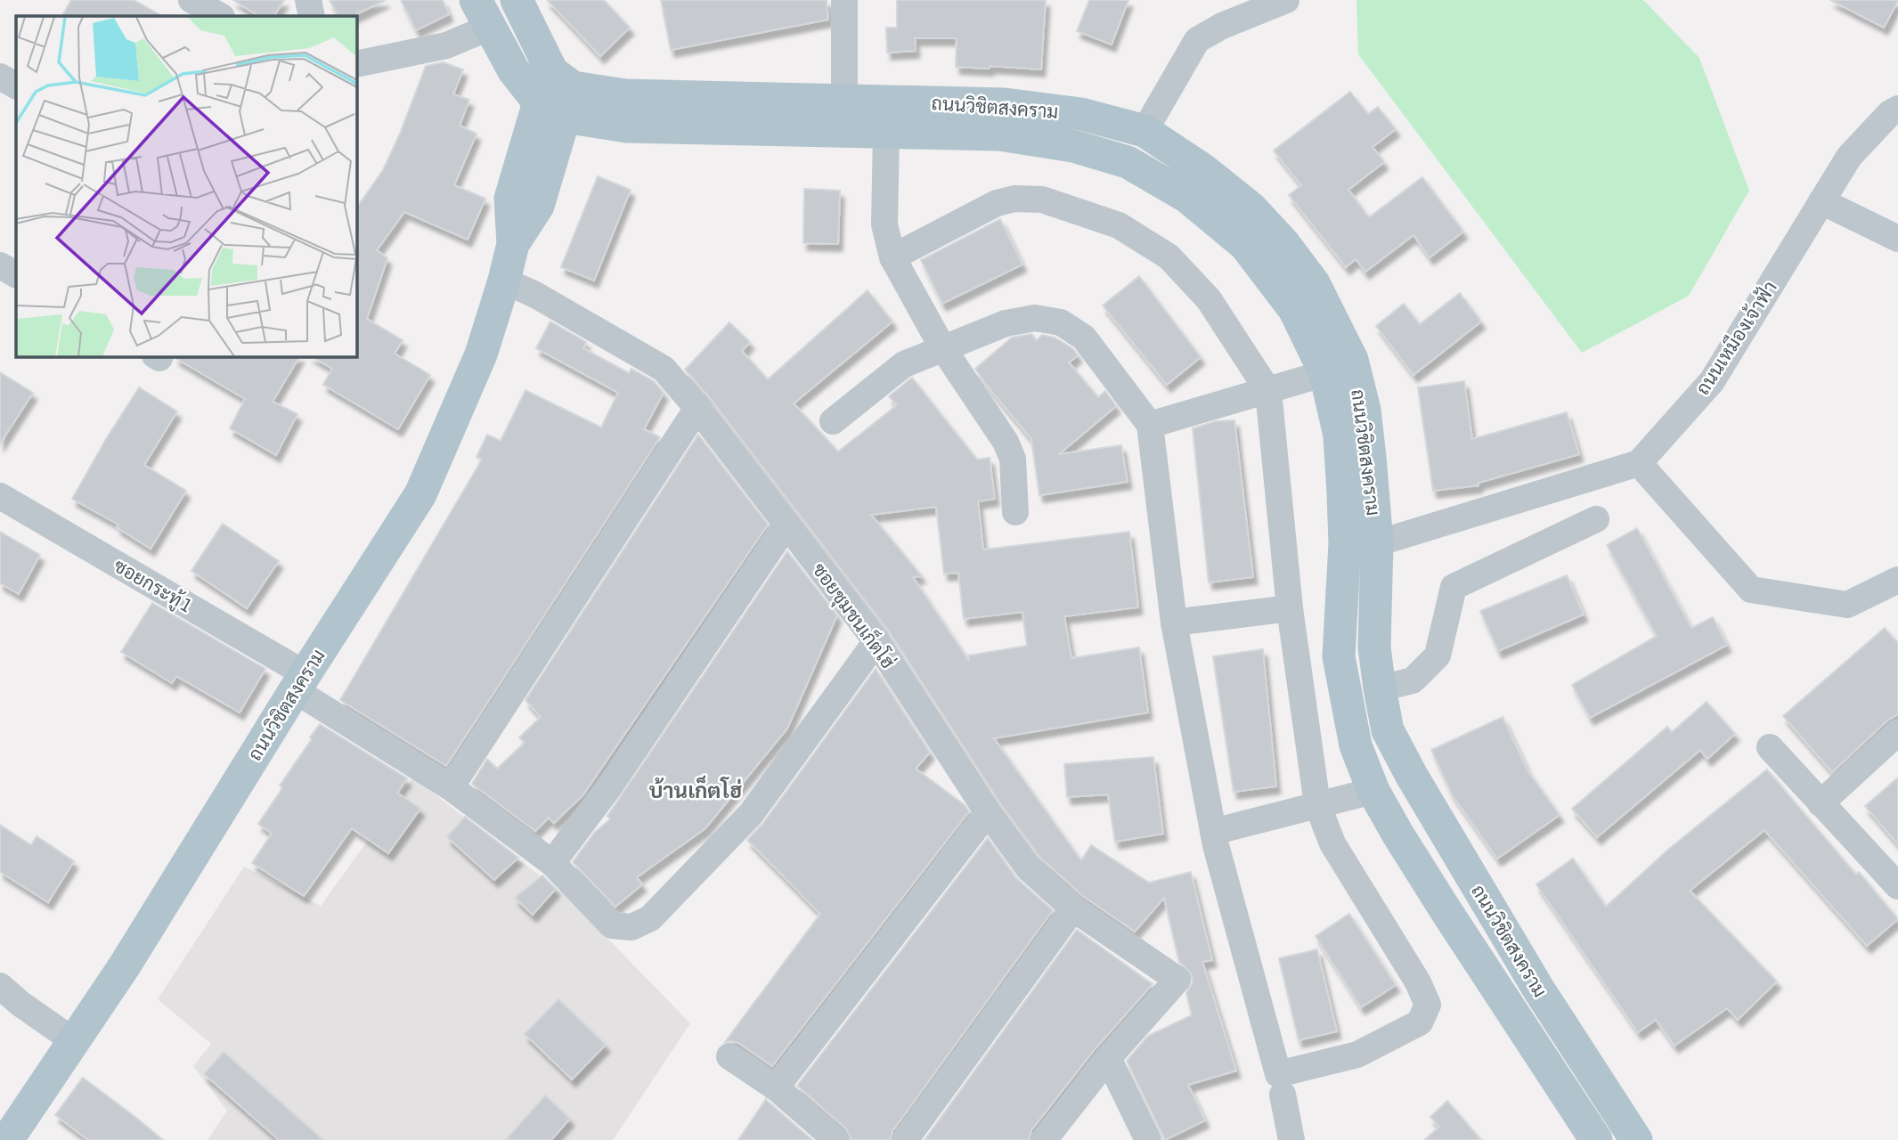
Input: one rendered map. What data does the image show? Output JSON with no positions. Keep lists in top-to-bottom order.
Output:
{
  "streets": {
    "main road": ["ถนนวิชิตสงคราม"],
    "street": ["ถนนเหมืองเจ้าฟ้า", "ซอยกระทู้ 1", "ซอยชุมชนเก็ตโฮ่"]
  },
  "crossings": [
    ["ถนนวิชิตสงคราม", "ซอยกระทู้ 1"],
    ["ถนนวิชิตสงคราม", "ซอยชุมชนเก็ตโฮ่"],
    ["ซอยกระทู้ 1", "ซอยชุมชนเก็ตโฮ่"]
  ],
  "districts": ["บ้านเก็ตโฮ่"]
}
